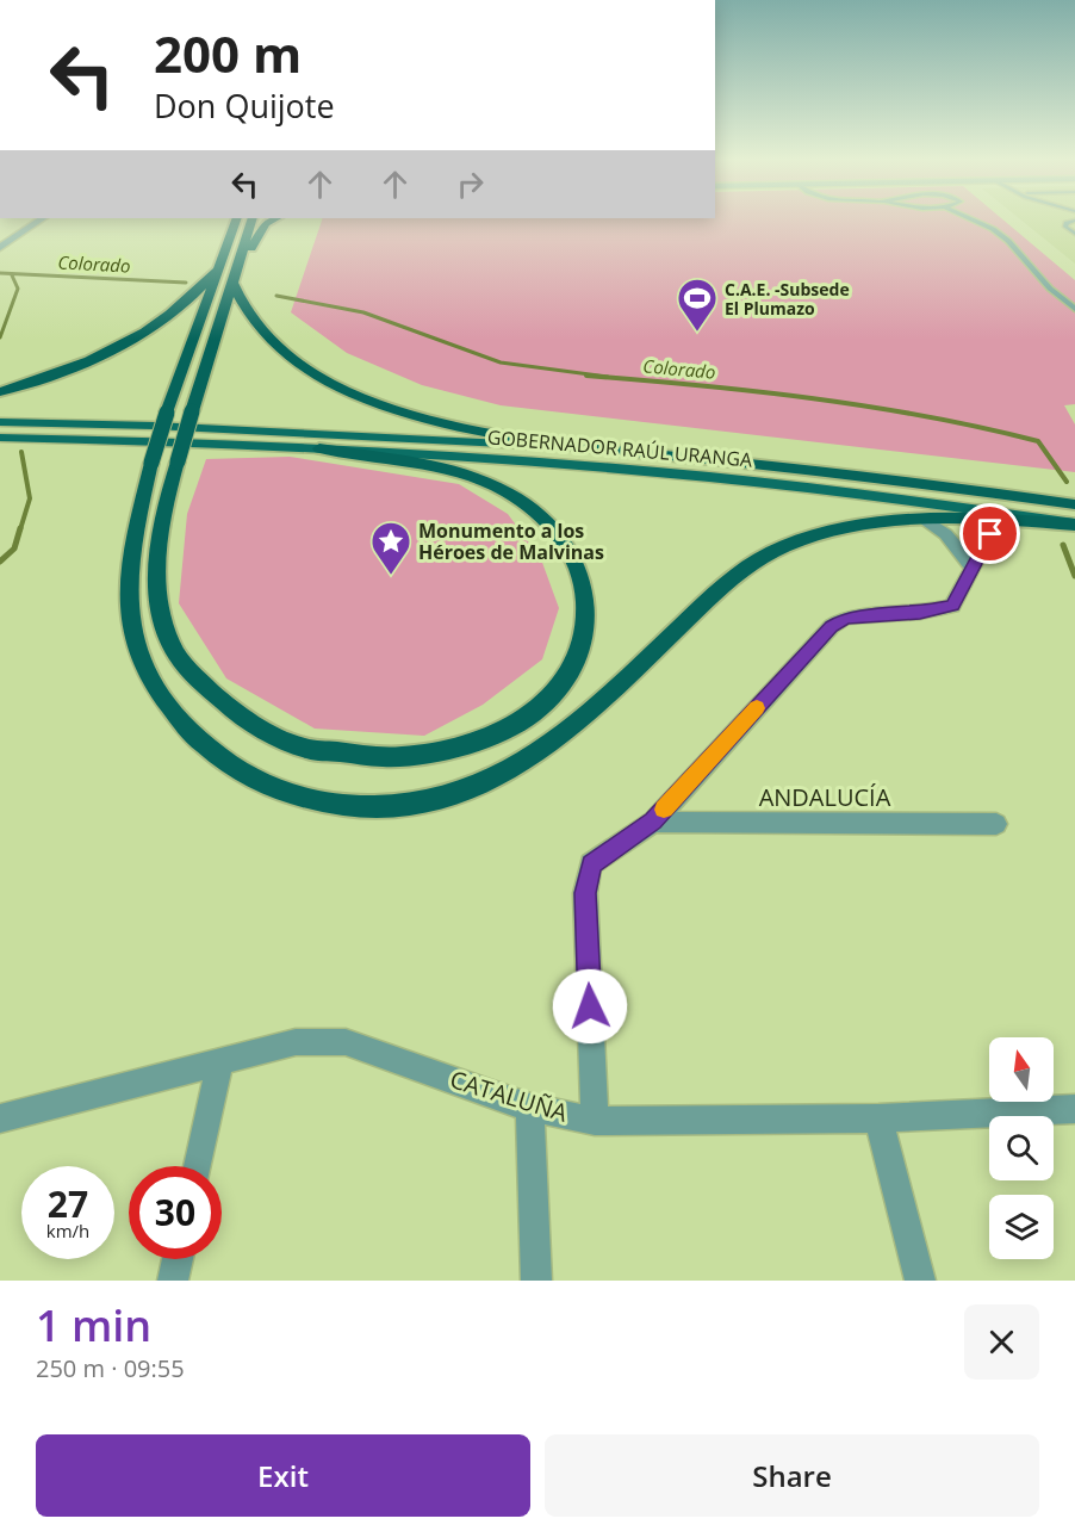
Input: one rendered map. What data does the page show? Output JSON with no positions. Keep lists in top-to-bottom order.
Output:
{
  "streets": {
    "highway": ["GOBERNADOR RAÚL URANGA"],
    "street": ["ANDALUCÍA", "CATALUÑA"]
  },
  "water": ["Colorado"],
  "places": {
    "sports": ["C.A.E. -Subsede El Plumazo"],
    "place": ["Monumento a los Héroes de Malvinas"]
  },
  "north": "top",
  "page": {
    "turn": ["200 m", "Don Quijote"],
    "speed": "27 km/h",
    "limit": "30",
    "heading": ["1 min", "250 m · 09:55"],
    "buttons": ["Exit", "Share"]
  }
}
